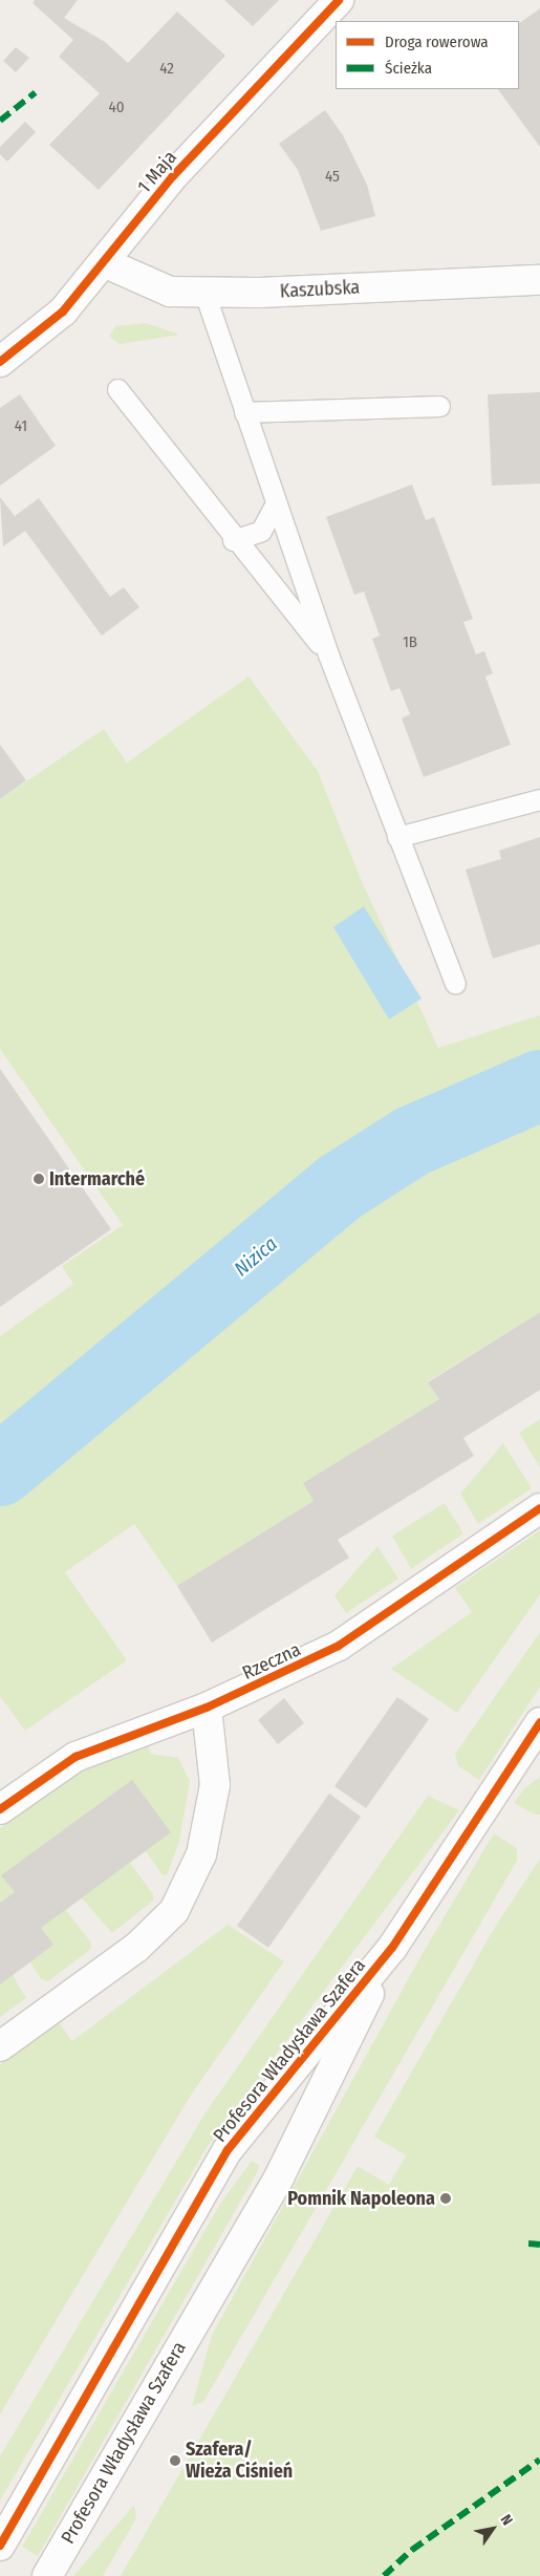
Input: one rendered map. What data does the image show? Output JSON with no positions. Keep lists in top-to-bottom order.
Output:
{
  "streets": {
    "street": [
      "1 Maja",
      "Kaszubska",
      "Rzeczna",
      "Profesora Władysława Szafera"
    ]
  },
  "crossings": [
    ["1 Maja", "Kaszubska"]
  ],
  "water": ["Nizica"],
  "places": ["Intermarché", "Pomnik Napoleona", "Szafera/ Wieża Ciśnień"],
  "house_numbers": [
    "42",
    "40",
    "45",
    "41",
    "1B"
  ],
  "legend": ["Droga rowerowa", "Ścieżka"],
  "north": "top right"
}
